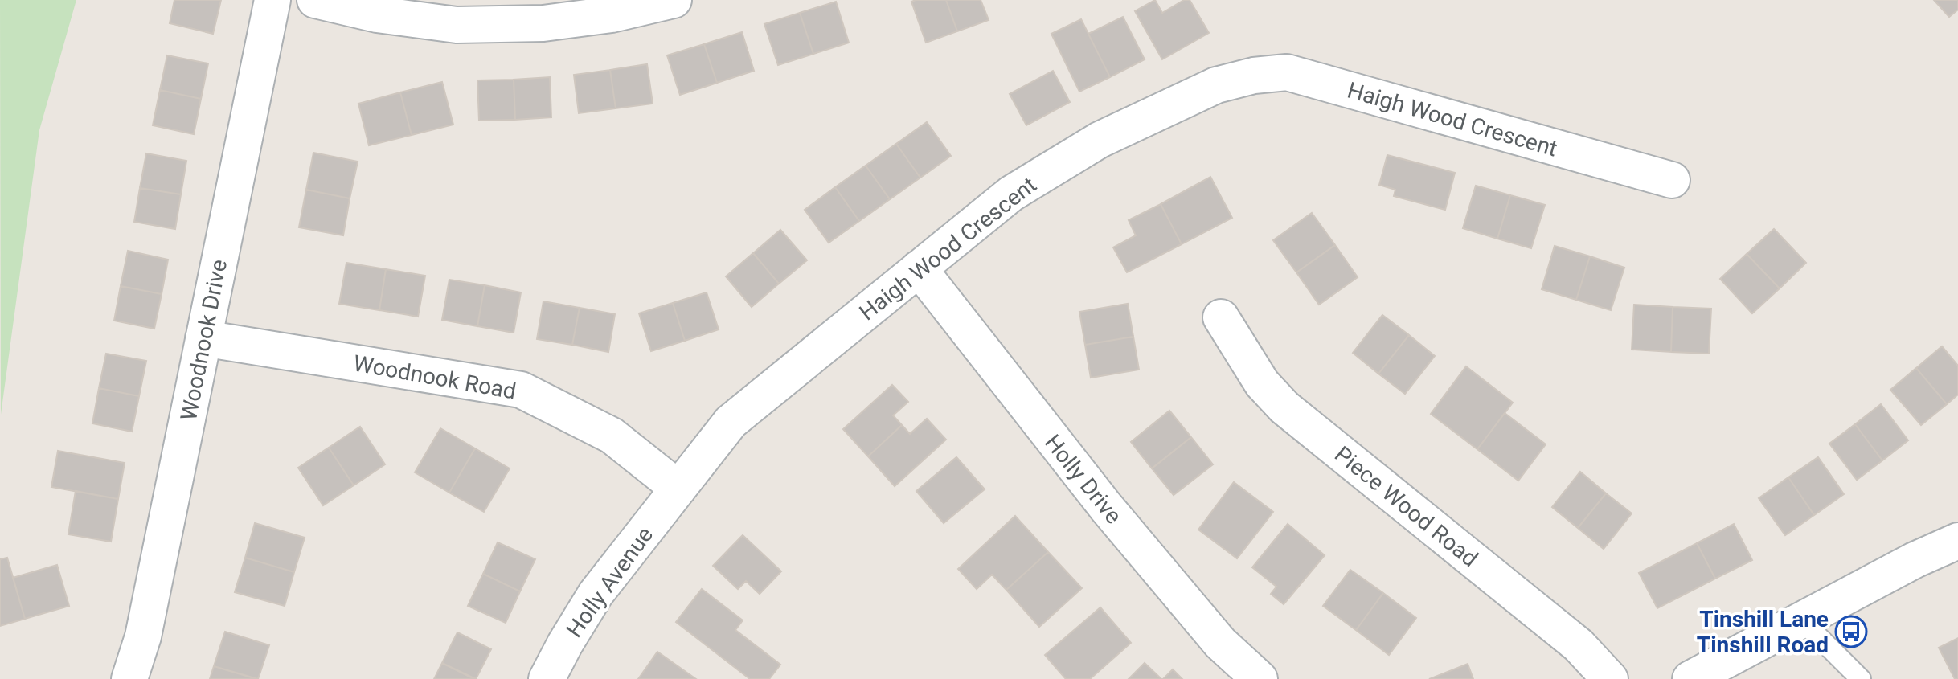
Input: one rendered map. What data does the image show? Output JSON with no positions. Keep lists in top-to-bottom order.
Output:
{
  "streets": {
    "street": [
      "Haigh Wood Crescent",
      "Woodnook Drive",
      "Woodnook Road",
      "Holly Drive",
      "Piece Wood Road",
      "Holly Avenue"
    ]
  },
  "crossings": [
    ["Haigh Wood Crescent", "Woodnook Road"],
    ["Haigh Wood Crescent", "Holly Drive"],
    ["Haigh Wood Crescent", "Holly Avenue"],
    ["Woodnook Drive", "Woodnook Road"],
    ["Woodnook Road", "Holly Avenue"]
  ],
  "places": {
    "bus stop": ["Tinshill Lane Tinshill Road"]
  }
}
